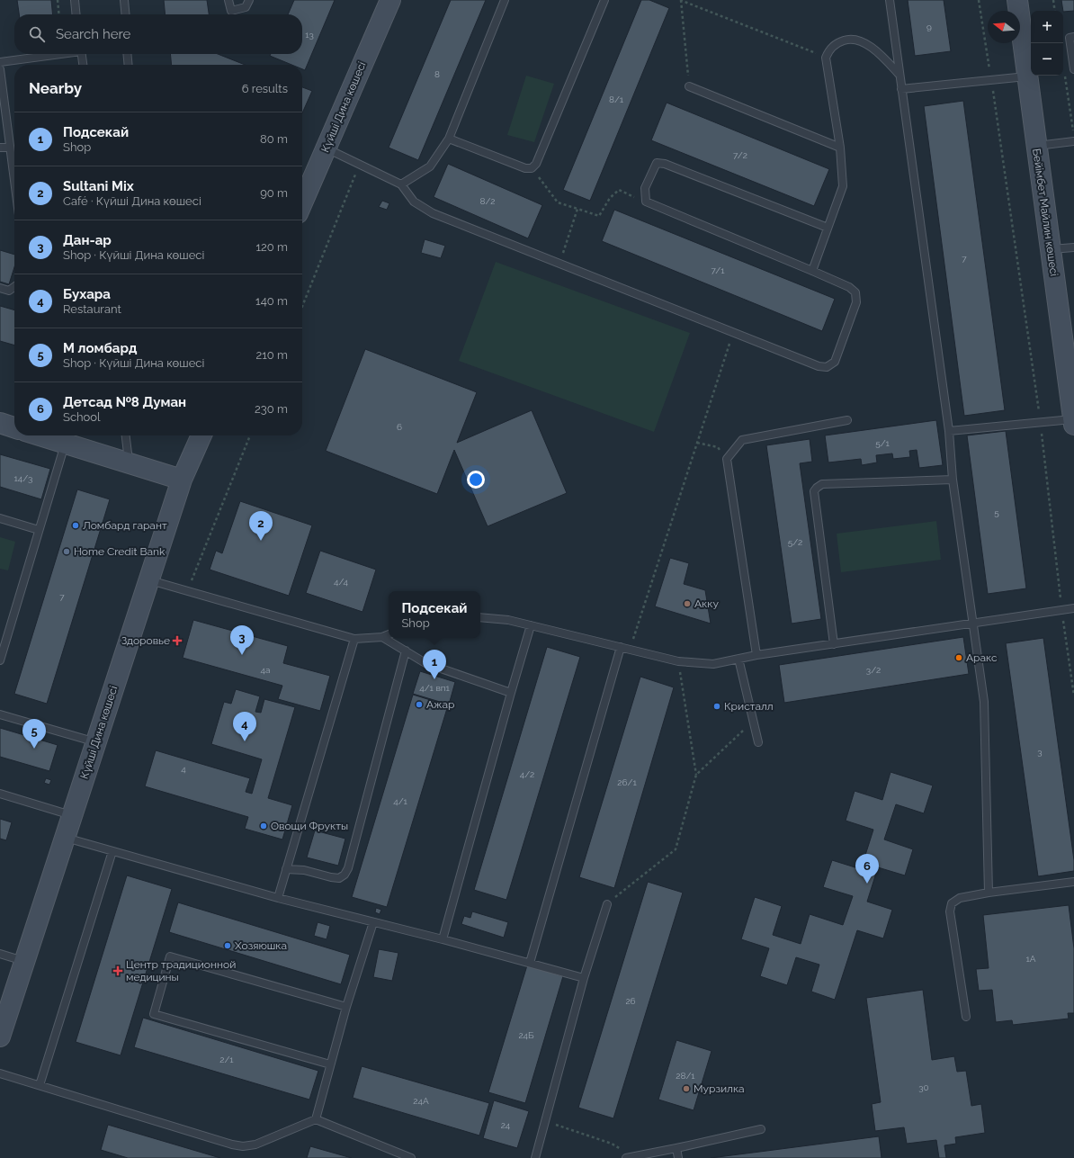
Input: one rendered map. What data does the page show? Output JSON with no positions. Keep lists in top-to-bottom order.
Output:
{
  "streets": {
    "street": ["Күйші Дина көшесі", "Бейімбет Майлин көшесі"]
  },
  "places": {
    "other": [
      "Ломбард гарант",
      "Home Credit Bank",
      "Акку",
      "Аракс",
      "Ажар",
      "Кристалл",
      "Овощи Фрукты",
      "Хозяюшка",
      "Мурзилка"
    ],
    "health": ["Здоровье", "Центр традиционной медицины"]
  },
  "house_numbers": [
    "9",
    "13",
    "8",
    "8/1",
    "7/2",
    "8/2",
    "7",
    "7/1",
    "6",
    "5/1",
    "14/3",
    "5",
    "5/2",
    "4/4",
    "7",
    "4а",
    "3/2",
    "4/1 вп1",
    "3",
    "4",
    "4/2",
    "26/1",
    "4/1",
    "1А",
    "26",
    "24Б",
    "2/1",
    "28/1",
    "30",
    "24А",
    "24"
  ],
  "north": "left",
  "page": {
    "map_buttons": ["+", "−"],
    "search": "Search here",
    "heading": ["Nearby", "6 results"],
    "list": [
      {
        "mark": "1",
        "name": "Подсекай",
        "note": "Shop",
        "value": "80 m"
      },
      {
        "mark": "2",
        "name": "Sultani Mix",
        "note": "Café · Күйші Дина көшесі",
        "value": "90 m"
      },
      {
        "mark": "3",
        "name": "Дан-ар",
        "note": "Shop · Күйші Дина көшесі",
        "value": "120 m"
      },
      {
        "mark": "4",
        "name": "Бухара",
        "note": "Restaurant",
        "value": "140 m"
      },
      {
        "mark": "5",
        "name": "М ломбард",
        "note": "Shop · Күйші Дина көшесі",
        "value": "210 m"
      },
      {
        "mark": "6",
        "name": "Детсад №8 Думан",
        "note": "School",
        "value": "230 m"
      }
    ],
    "pins": [
      "2",
      "3",
      "1",
      "4",
      "5",
      "6"
    ],
    "popup": ["Подсекай", "Shop"]
  }
}
